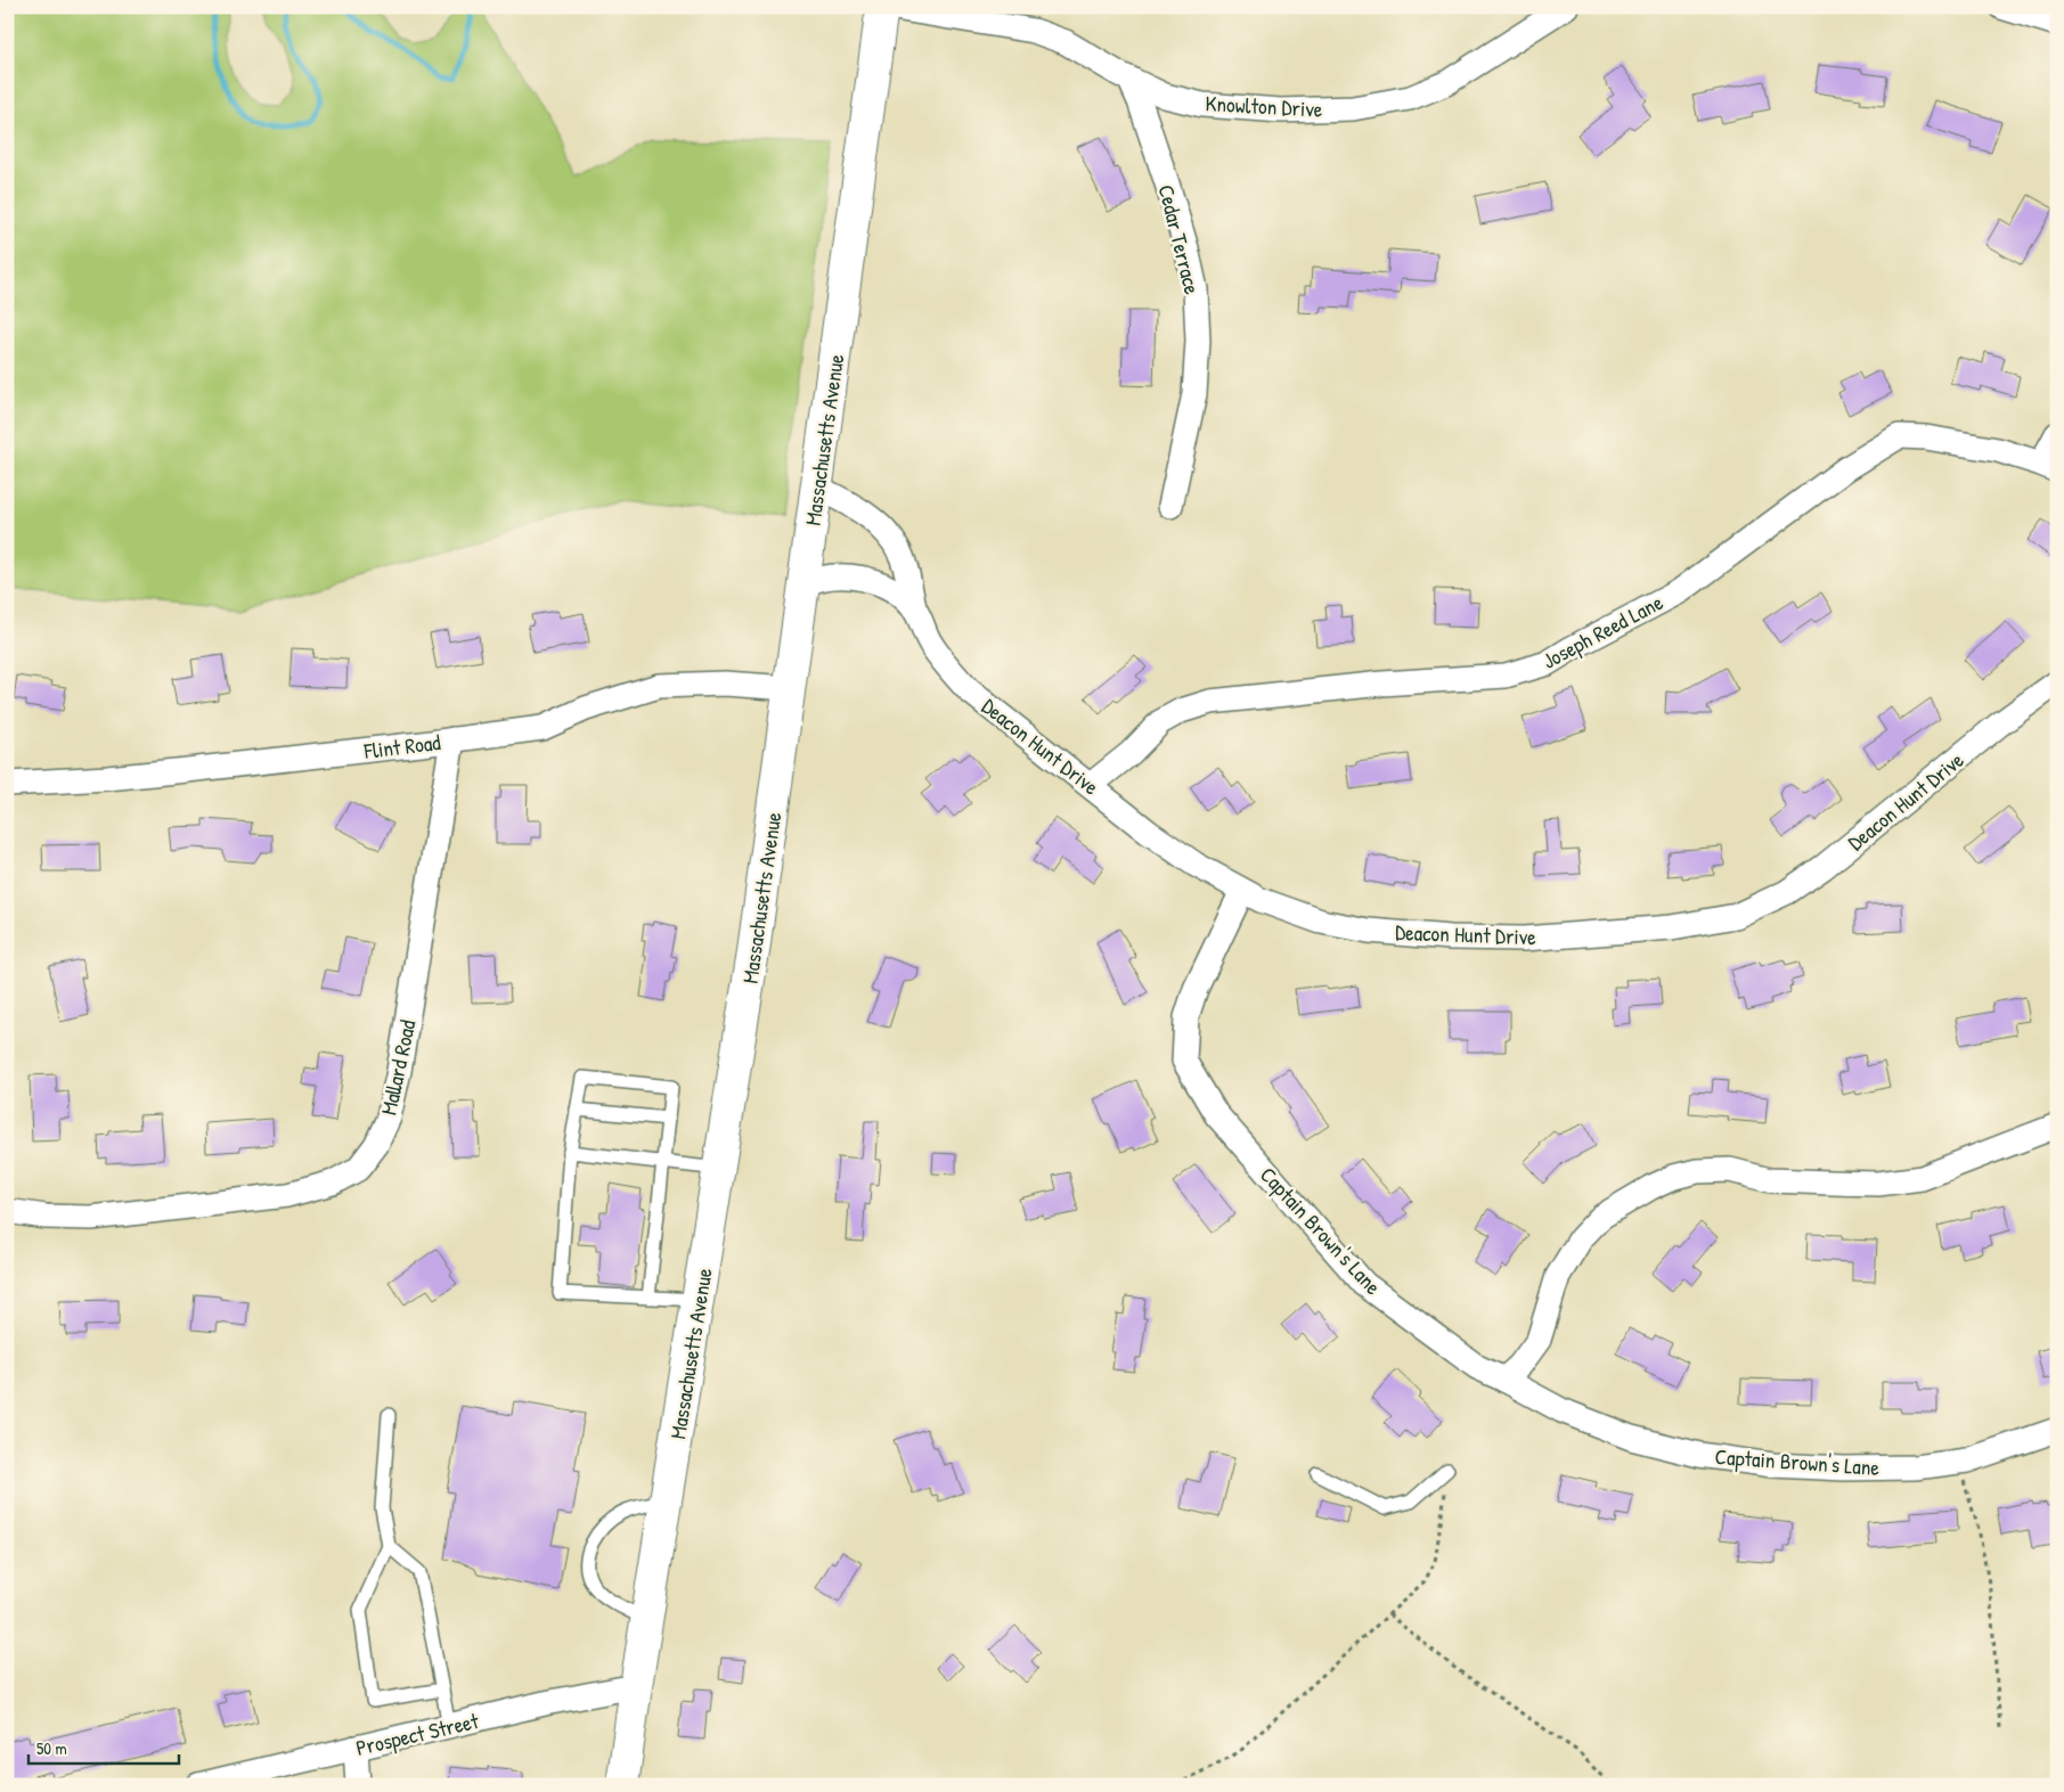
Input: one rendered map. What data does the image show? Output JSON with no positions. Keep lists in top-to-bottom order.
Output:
{
  "streets": {
    "main road": ["Massachusetts Avenue"],
    "street": [
      "Knowlton Drive",
      "Cedar Terrace",
      "Joseph Reed Lane",
      "Flint Road",
      "Deacon Hunt Drive",
      "Mallard Road",
      "Captain Brown's Lane",
      "Prospect Street"
    ]
  },
  "crossings": [
    ["Knowlton Drive", "Cedar Terrace"],
    ["Massachusetts Avenue", "Flint Road"],
    ["Massachusetts Avenue", "Deacon Hunt Drive"],
    ["Massachusetts Avenue", "Prospect Street"],
    ["Joseph Reed Lane", "Deacon Hunt Drive"],
    ["Flint Road", "Mallard Road"],
    ["Deacon Hunt Drive", "Captain Brown's Lane"]
  ],
  "scale_bar": "50 m"
}
